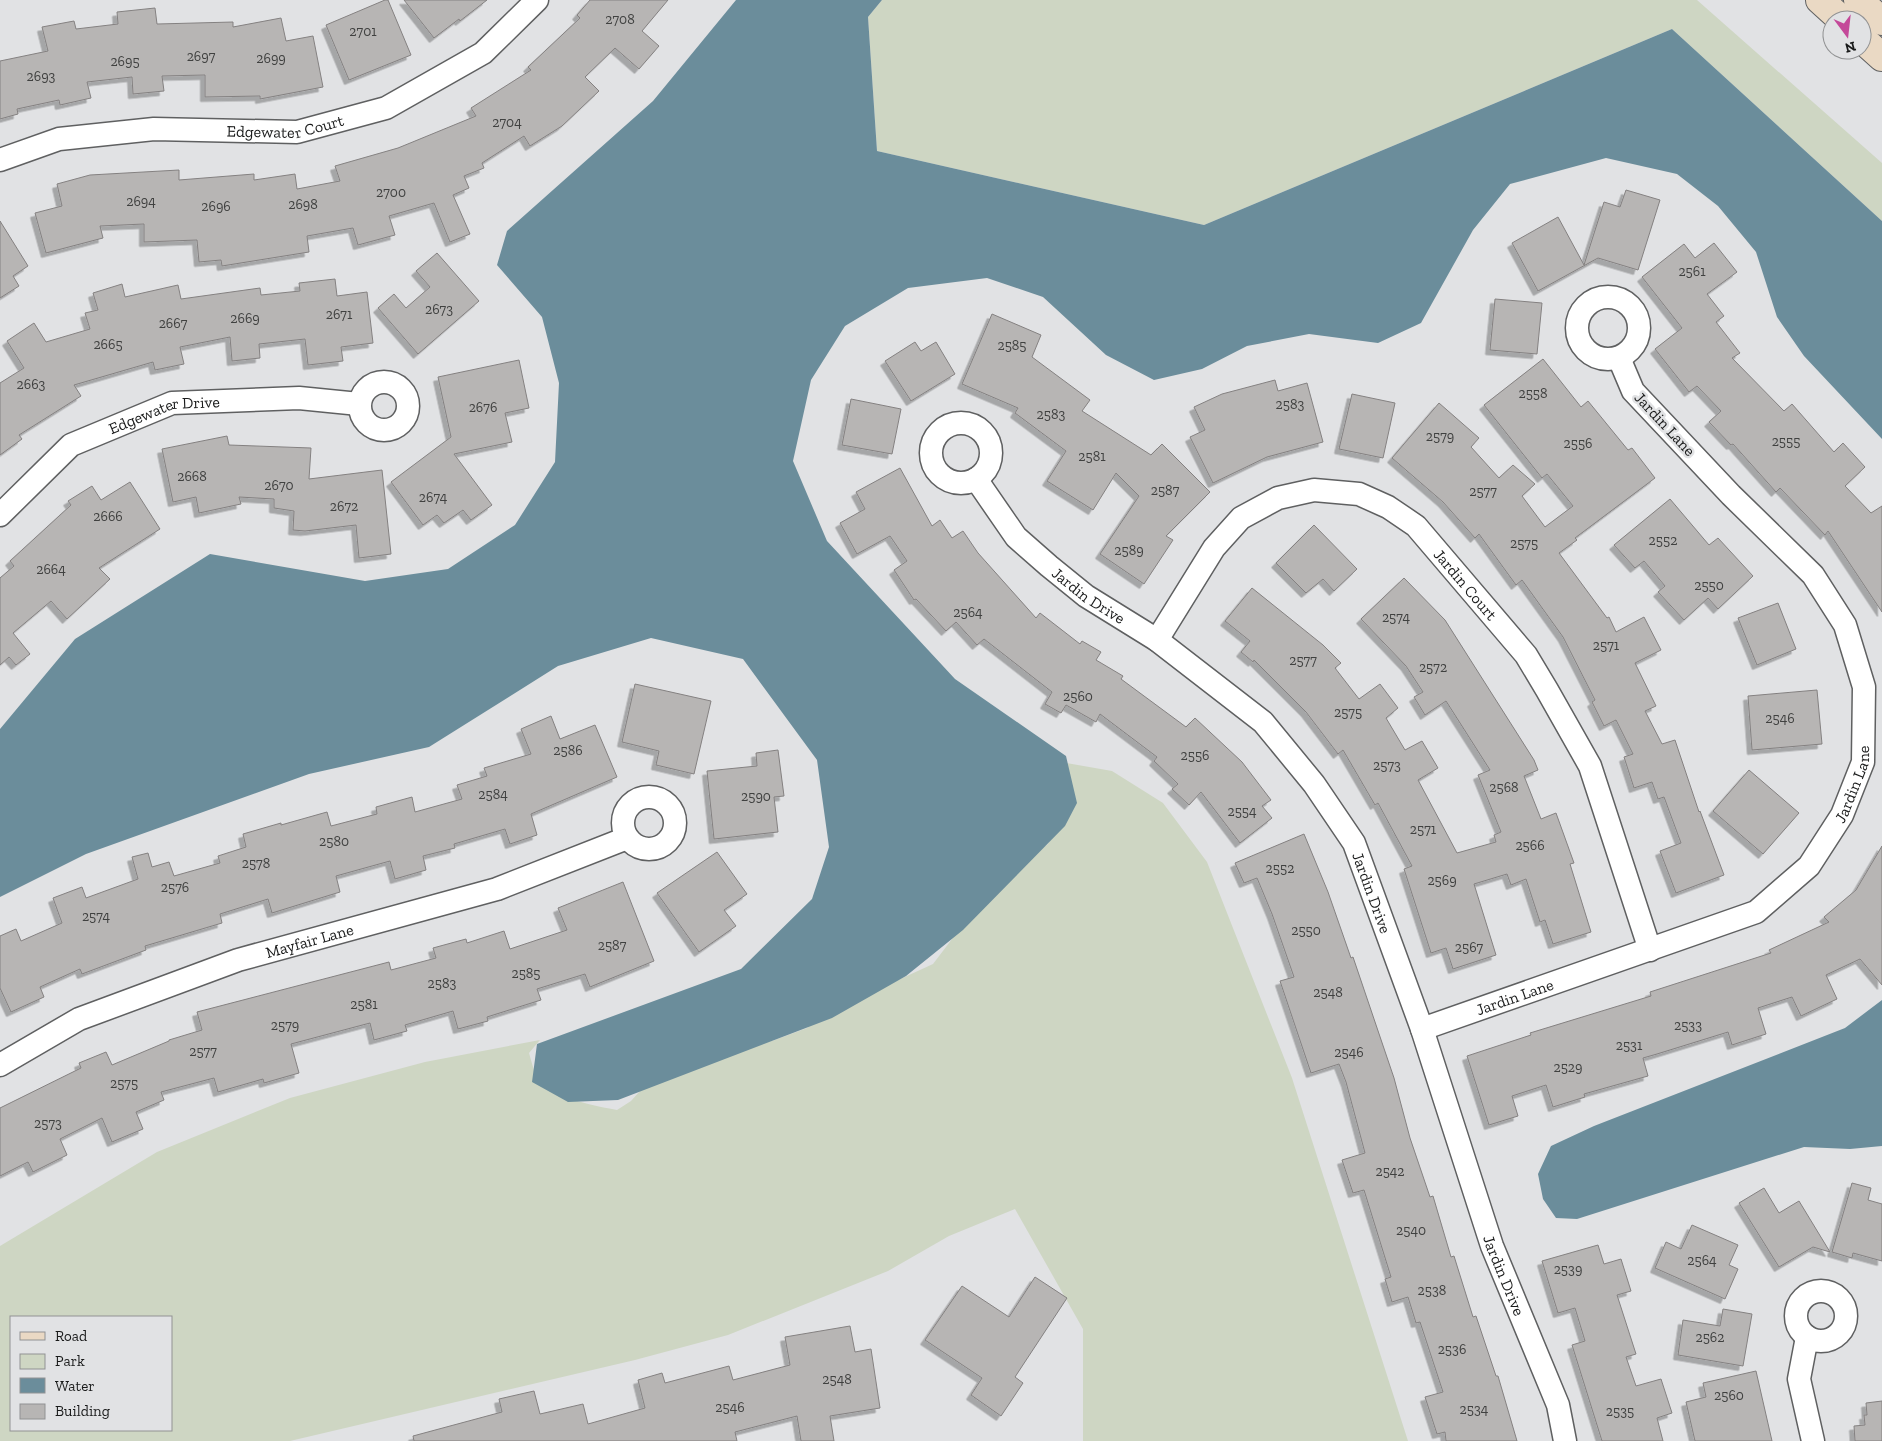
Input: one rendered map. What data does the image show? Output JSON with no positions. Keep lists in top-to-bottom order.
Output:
{
  "streets": {
    "street": [
      "Edgewater Court",
      "Edgewater Drive",
      "Jardin Lane",
      "Jardin Court",
      "Jardin Drive",
      "Mayfair Lane"
    ]
  },
  "crossings": [
    ["Jardin Lane", "Jardin Court"],
    ["Jardin Lane", "Jardin Drive"],
    ["Jardin Court", "Jardin Drive"]
  ],
  "house_numbers": [
    "2708",
    "2701",
    "2697",
    "2699",
    "2695",
    "2693",
    "2704",
    "2700",
    "2694",
    "2698",
    "2696",
    "2561",
    "2673",
    "2671",
    "2669",
    "2667",
    "2665",
    "2585",
    "2663",
    "2558",
    "2583",
    "2676",
    "2583",
    "2579",
    "2555",
    "2556",
    "2581",
    "2668",
    "2670",
    "2587",
    "2577",
    "2674",
    "2672",
    "2666",
    "2552",
    "2575",
    "2589",
    "2664",
    "2550",
    "2564",
    "2574",
    "2571",
    "2577",
    "2572",
    "2560",
    "2575",
    "2546",
    "2586",
    "2556",
    "2573",
    "2568",
    "2584",
    "2590",
    "2554",
    "2571",
    "2580",
    "2566",
    "2578",
    "2552",
    "2569",
    "2576",
    "2574",
    "2550",
    "2587",
    "2567",
    "2585",
    "2583",
    "2548",
    "2581",
    "2579",
    "2533",
    "2531",
    "2577",
    "2546",
    "2529",
    "2575",
    "2573",
    "2542",
    "2540",
    "2564",
    "2539",
    "2538",
    "2562",
    "2536",
    "2548",
    "2560",
    "2546",
    "2534",
    "2535"
  ],
  "legend": [
    "Road",
    "Park",
    "Water",
    "Building"
  ],
  "north": "bottom"
}
